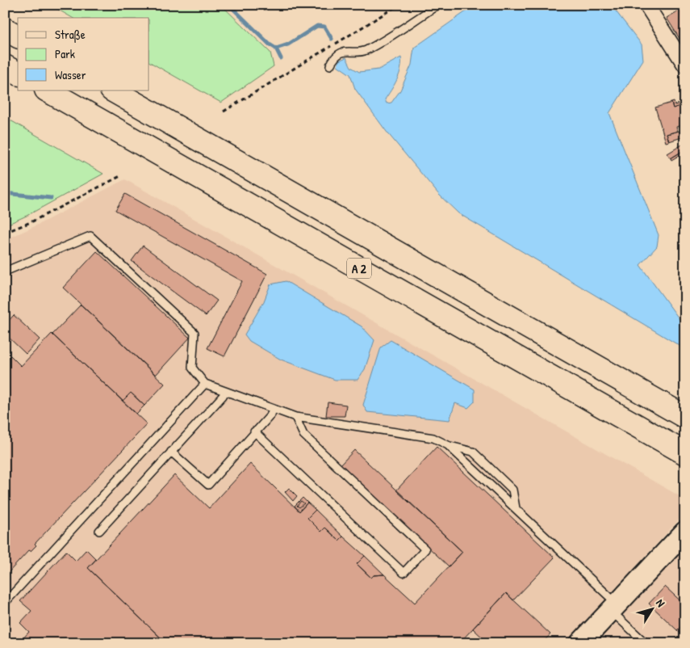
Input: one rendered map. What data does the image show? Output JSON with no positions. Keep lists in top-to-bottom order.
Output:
{
  "streets": {
    "highway": ["A 2"]
  },
  "legend": ["Straße", "Park", "Wasser"],
  "north": "top right"
}
